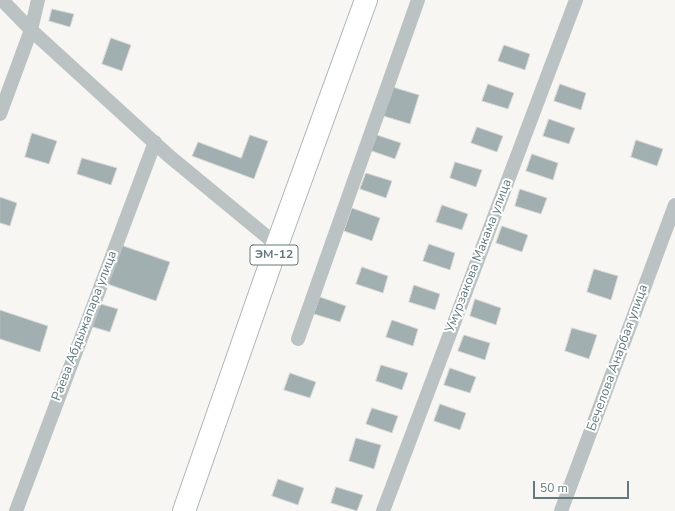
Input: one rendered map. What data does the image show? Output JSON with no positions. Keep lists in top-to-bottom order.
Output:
{
  "streets": {
    "highway": ["ЭМ-12"],
    "street": ["Умурзакова Макама улица", "Раева Абдыжапара улица", "Бечелова Анарбая улица"]
  },
  "scale_bar": "50 m"
}
